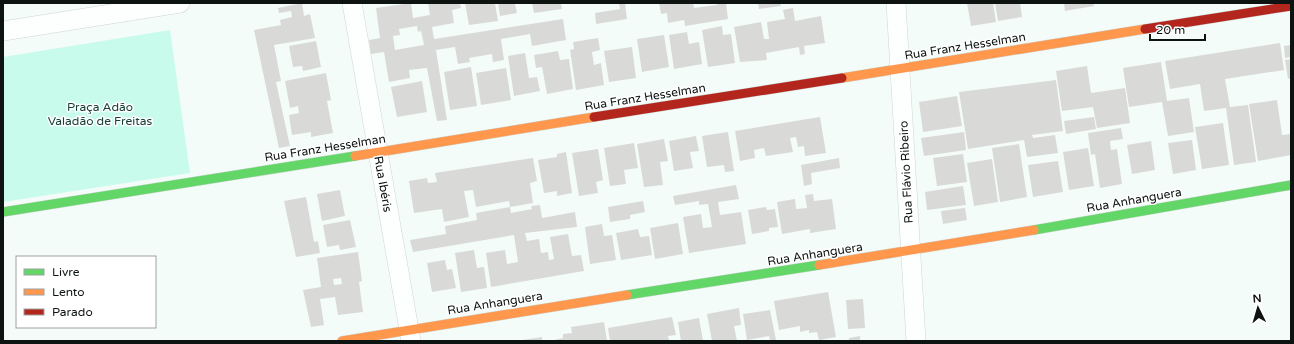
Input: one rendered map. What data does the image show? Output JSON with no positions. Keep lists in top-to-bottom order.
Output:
{
  "streets": {
    "street": [
      "Rua Franz Hesselman",
      "Rua Flávio Ribeiro",
      "Rua Ibéris",
      "Rua Anhanguera"
    ]
  },
  "crossings": [
    ["Rua Franz Hesselman", "Rua Flávio Ribeiro"],
    ["Rua Franz Hesselman", "Rua Ibéris"],
    ["Rua Flávio Ribeiro", "Rua Anhanguera"],
    ["Rua Ibéris", "Rua Anhanguera"]
  ],
  "parks": ["Praça Adão Valadão de Freitas"],
  "legend": ["Livre", "Lento", "Parado"],
  "scale_bar": "20 m",
  "north": "top"
}
